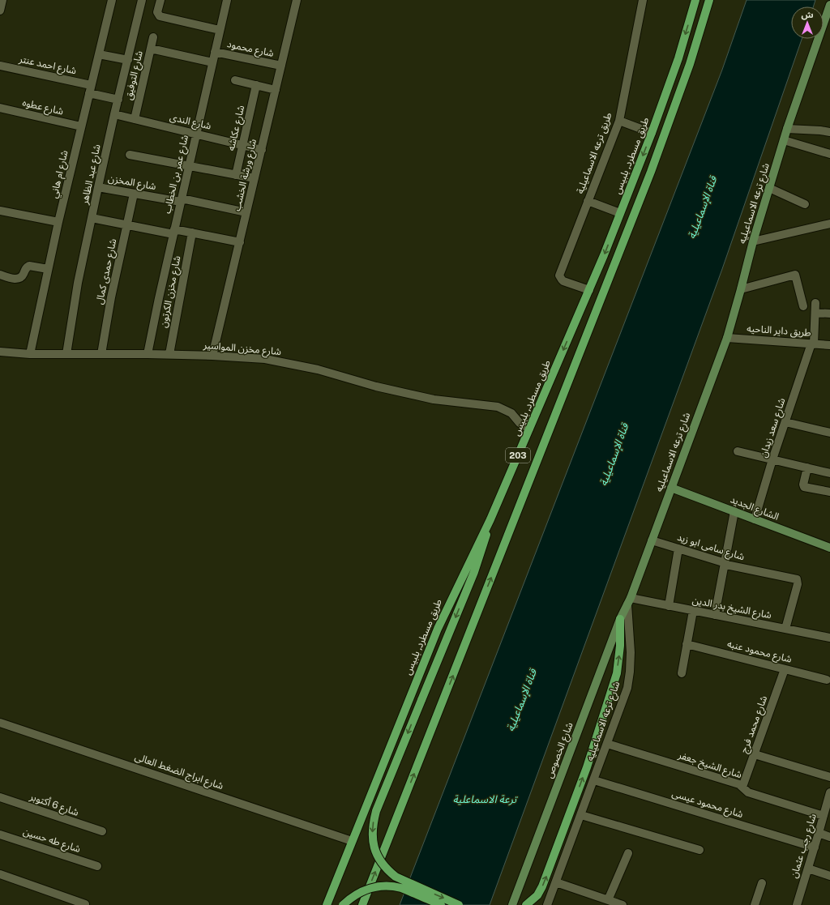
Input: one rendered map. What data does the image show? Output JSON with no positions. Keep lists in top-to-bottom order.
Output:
{
  "streets": {
    "main road": [
      "طريق مسطرد, بلبيس",
      "شارع ترعه الاسماعيليه",
      "203",
      "الشارع الجديد",
      "شارع الخصوص"
    ],
    "street": [
      "شارع محمود",
      "شارع احمد عنتر",
      "شارع التوفيق",
      "شارع عطوه",
      "شارع الندى",
      "شارع عكاشه",
      "طريق ترعه الاسماعيلية",
      "شارع ام هاني",
      "شارع عبد الظاهر",
      "شارع عمر بن الخطاب",
      "شارع ورشة الخشب",
      "شارع المخزن",
      "شارع حمدى كمال",
      "شارع مخزن الكرتون",
      "طريق داير الناحيه",
      "شارع مخزن المواسير",
      "شارع سعد زيدان",
      "شارع سامى ابو زيد",
      "شارع الشيخ بدر الدين",
      "شارع محمود عنبه",
      "شارع محمد فرج",
      "شارع الشيخ جعفر",
      "شارع ابراج الضغط العالى",
      "شارع محمود عيسى",
      "شارع 6 أكتوبر",
      "شارع طه حسين",
      "شارع رجب عثمان"
    ]
  },
  "crossings": [
    ["شارع محمود", "شارع عمر بن الخطاب"],
    ["شارع محمود", "شارع ورشة الخشب"],
    ["شارع احمد عنتر", "شارع ام هاني"],
    ["شارع احمد عنتر", "شارع عبد الظاهر"],
    ["شارع التوفيق", "شارع الندى"],
    ["شارع عطوه", "شارع ام هاني"],
    ["شارع الندى", "شارع عكاشه"],
    ["شارع الندى", "شارع عبد الظاهر"],
    ["شارع الندى", "شارع عمر بن الخطاب"],
    ["شارع الندى", "شارع ورشة الخشب"],
    ["طريق ترعه الاسماعيلية", "طريق مسطرد, بلبيس"],
    ["طريق مسطرد, بلبيس", "شارع مخزن المواسير"],
    ["طريق مسطرد, بلبيس", "شارع ابراج الضغط العالى"],
    ["شارع ام هاني", "شارع مخزن المواسير"],
    ["شارع عبد الظاهر", "شارع المخزن"],
    ["شارع عبد الظاهر", "شارع مخزن المواسير"],
    ["شارع عمر بن الخطاب", "شارع المخزن"],
    ["شارع عمر بن الخطاب", "شارع مخزن المواسير"],
    ["شارع ورشة الخشب", "شارع المخزن"],
    ["شارع ورشة الخشب", "شارع مخزن المواسير"],
    ["شارع المخزن", "شارع حمدى كمال"],
    ["شارع ترعه الاسماعيليه", "طريق داير الناحيه"],
    ["شارع ترعه الاسماعيليه", "الشارع الجديد"],
    ["شارع ترعه الاسماعيليه", "شارع سامى ابو زيد"],
    ["شارع ترعه الاسماعيليه", "شارع الشيخ بدر الدين"],
    ["شارع ترعه الاسماعيليه", "شارع الخصوص"],
    ["شارع ترعه الاسماعيليه", "شارع الشيخ جعفر"],
    ["شارع ترعه الاسماعيليه", "شارع محمود عيسى"],
    ["شارع حمدى كمال", "شارع مخزن المواسير"],
    ["شارع مخزن الكرتون", "شارع مخزن المواسير"],
    ["طريق داير الناحيه", "شارع سعد زيدان"],
    ["شارع سعد زيدان", "الشارع الجديد"],
    ["شارع سامى ابو زيد", "شارع الشيخ بدر الدين"],
    ["شارع الشيخ بدر الدين", "شارع الخصوص"],
    ["شارع محمود عنبه", "شارع محمد فرج"],
    ["شارع محمد فرج", "شارع الشيخ جعفر"],
    ["شارع الشيخ جعفر", "شارع رجب عثمان"],
    ["شارع محمود عيسى", "شارع رجب عثمان"]
  ],
  "water": ["قناة الإسماعيلية", "ترعة الاسماعلية"],
  "north": "top"
}
